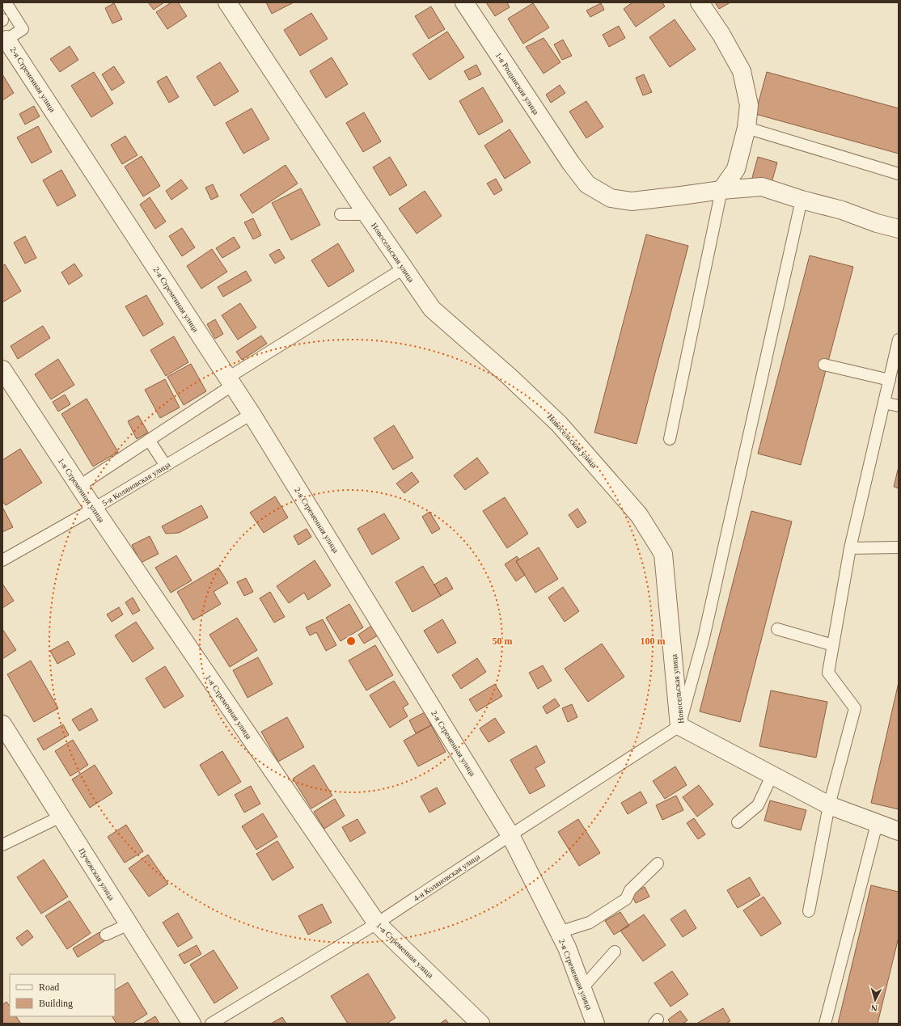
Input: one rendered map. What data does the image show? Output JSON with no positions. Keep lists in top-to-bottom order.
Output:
{
  "streets": {
    "street": [
      "2-я Стременная улица",
      "1-я Рощинская улица",
      "Новосельская улица",
      "1-я Стременная улица",
      "Пучежская улица"
    ],
    "lane": ["5-я Коляновская улица", "4-я Коляновская улица"]
  },
  "crossings": [
    ["2-я Стременная улица", "5-я Коляновская улица"],
    ["2-я Стременная улица", "4-я Коляновская улица"],
    ["Новосельская улица", "4-я Коляновская улица"],
    ["5-я Коляновская улица", "1-я Стременная улица"],
    ["1-я Стременная улица", "4-я Коляновская улица"]
  ],
  "legend": ["Road", "Building"],
  "north": "bottom",
  "rings": ["50 m", "100 m"]
}
